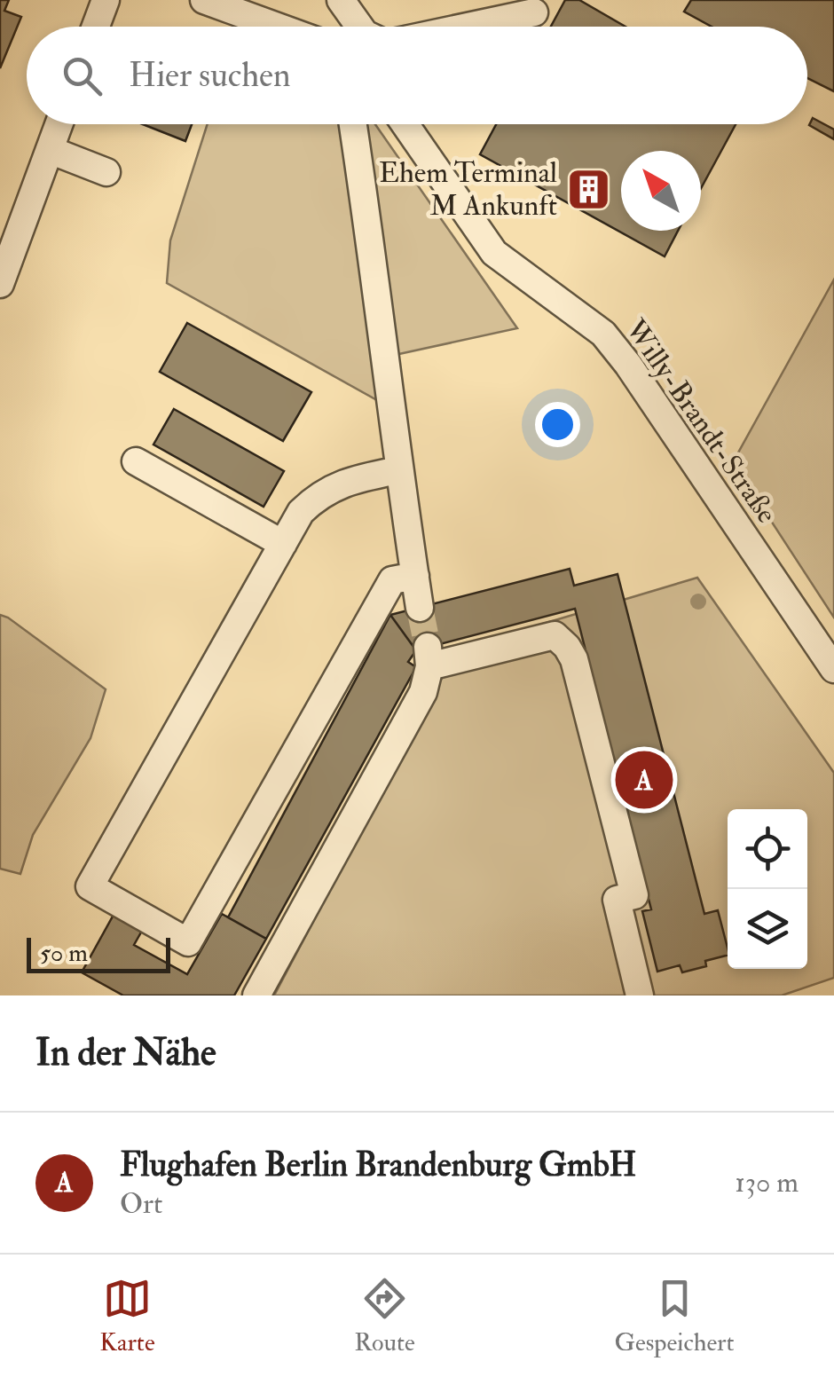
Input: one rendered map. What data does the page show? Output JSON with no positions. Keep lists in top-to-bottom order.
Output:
{
  "streets": {
    "street": ["Willy-Brandt-Straße"]
  },
  "places": {
    "building": ["Ehem Terminal M Ankunft"]
  },
  "scale_bar": "50 m",
  "north": "top left",
  "page": {
    "search": "Hier suchen",
    "pins": "A",
    "scale": "50 m",
    "heading": "In der Nähe",
    "list": [
      {
        "mark": "A",
        "name": "Flughafen Berlin Brandenburg GmbH",
        "note": "Ort",
        "value": "130 m"
      }
    ],
    "nav": ["Karte", "Route", "Gespeichert"]
  }
}
